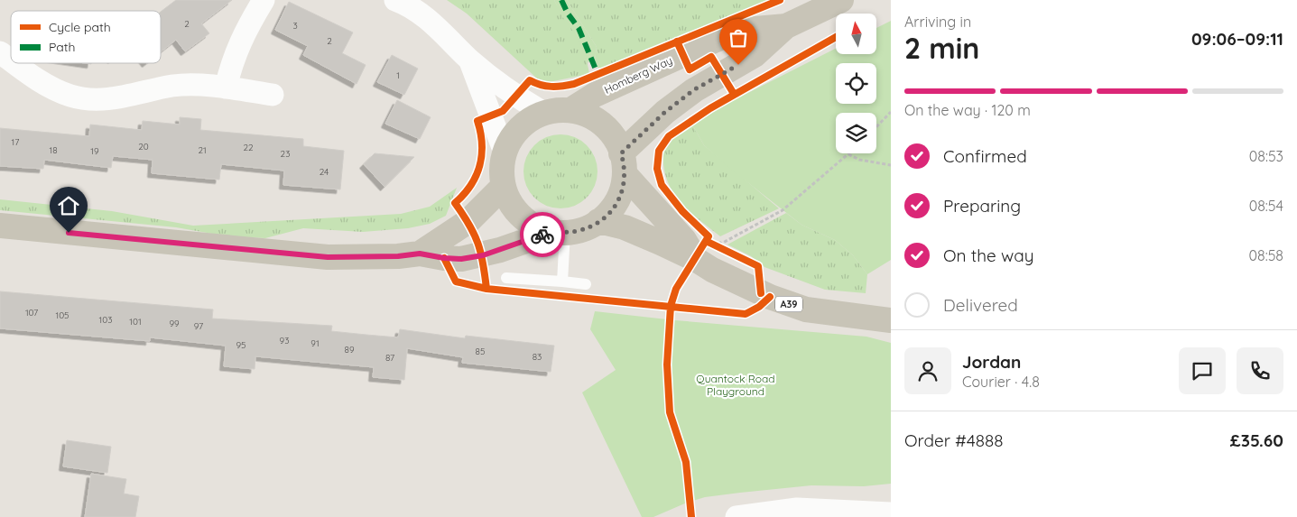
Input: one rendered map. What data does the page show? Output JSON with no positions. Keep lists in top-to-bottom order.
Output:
{
  "streets": {
    "main road": ["Homberg Way", "A39"]
  },
  "crossings": [
    ["Homberg Way", "A39"]
  ],
  "parks": ["Quantock Road Playground"],
  "house_numbers": [
    "2",
    "3",
    "2",
    "1",
    "17",
    "20",
    "22",
    "18",
    "21",
    "19",
    "23",
    "24",
    "107",
    "105",
    "103",
    "101",
    "99",
    "97",
    "93",
    "91",
    "95",
    "89",
    "85",
    "83",
    "87"
  ],
  "legend": ["Cycle path", "Path"],
  "north": "top",
  "page": {
    "heading": ["2 min", "Arriving in", "09:06–09:11"],
    "panel": [
      "Jordan",
      "Courier · 4.8",
      "Order #4888",
      "£35.60"
    ],
    "bar": "On the way · 120 m",
    "list": [
      ["Confirmed", "08:53"],
      ["Preparing", "08:54"],
      ["On the way", "08:58"],
      "Delivered"
    ]
  }
}
